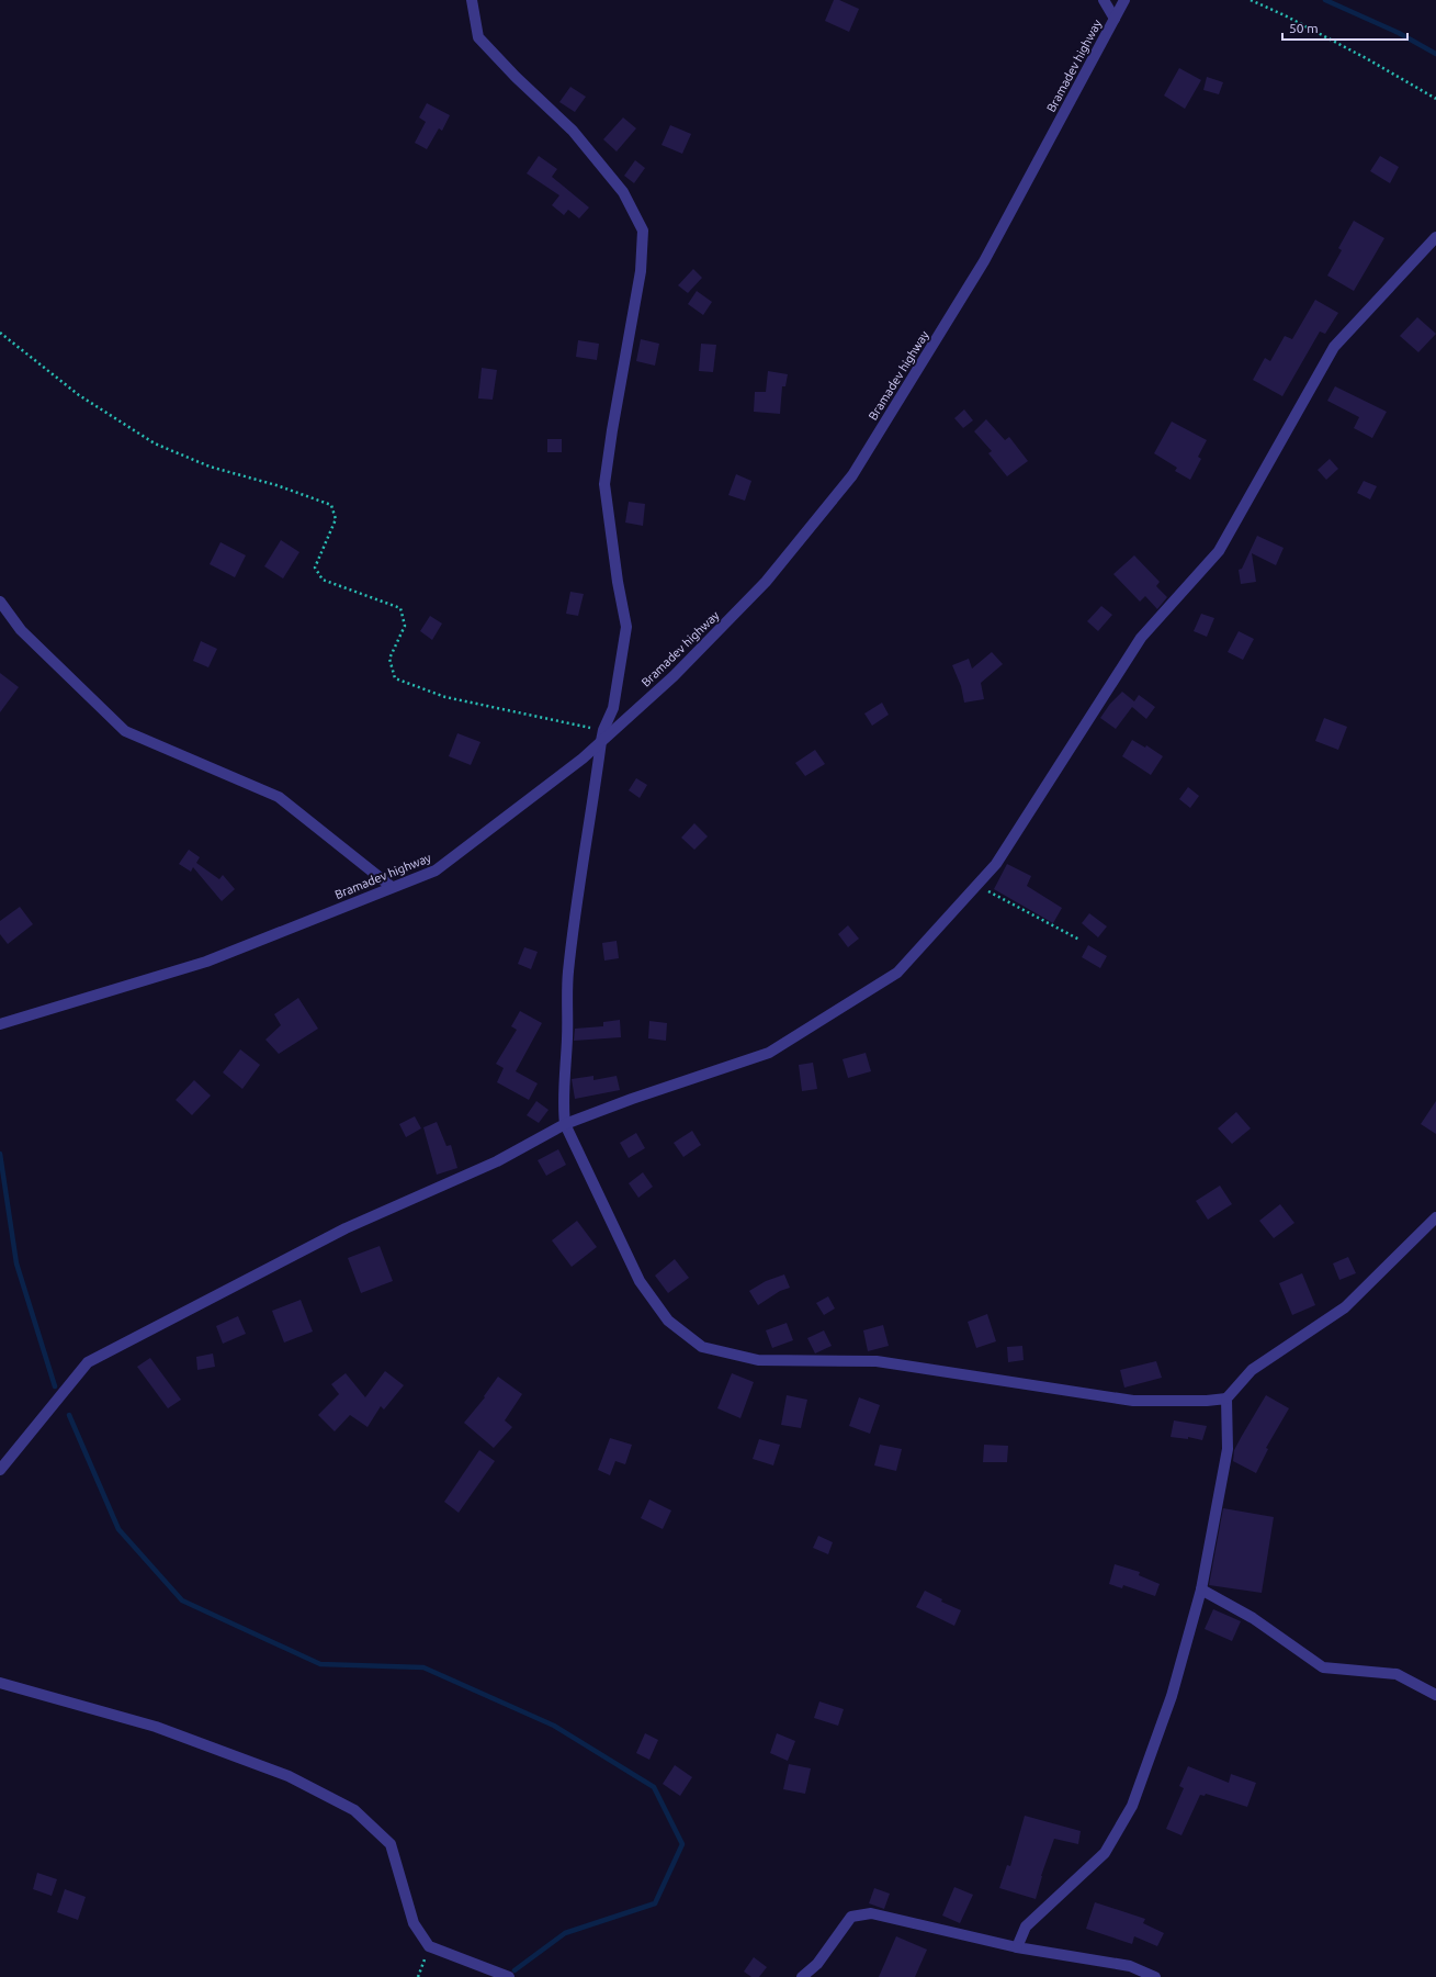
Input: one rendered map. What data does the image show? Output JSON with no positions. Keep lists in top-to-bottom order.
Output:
{
  "streets": {
    "street": ["Bramadev highway"]
  },
  "scale_bar": "50 m"
}
